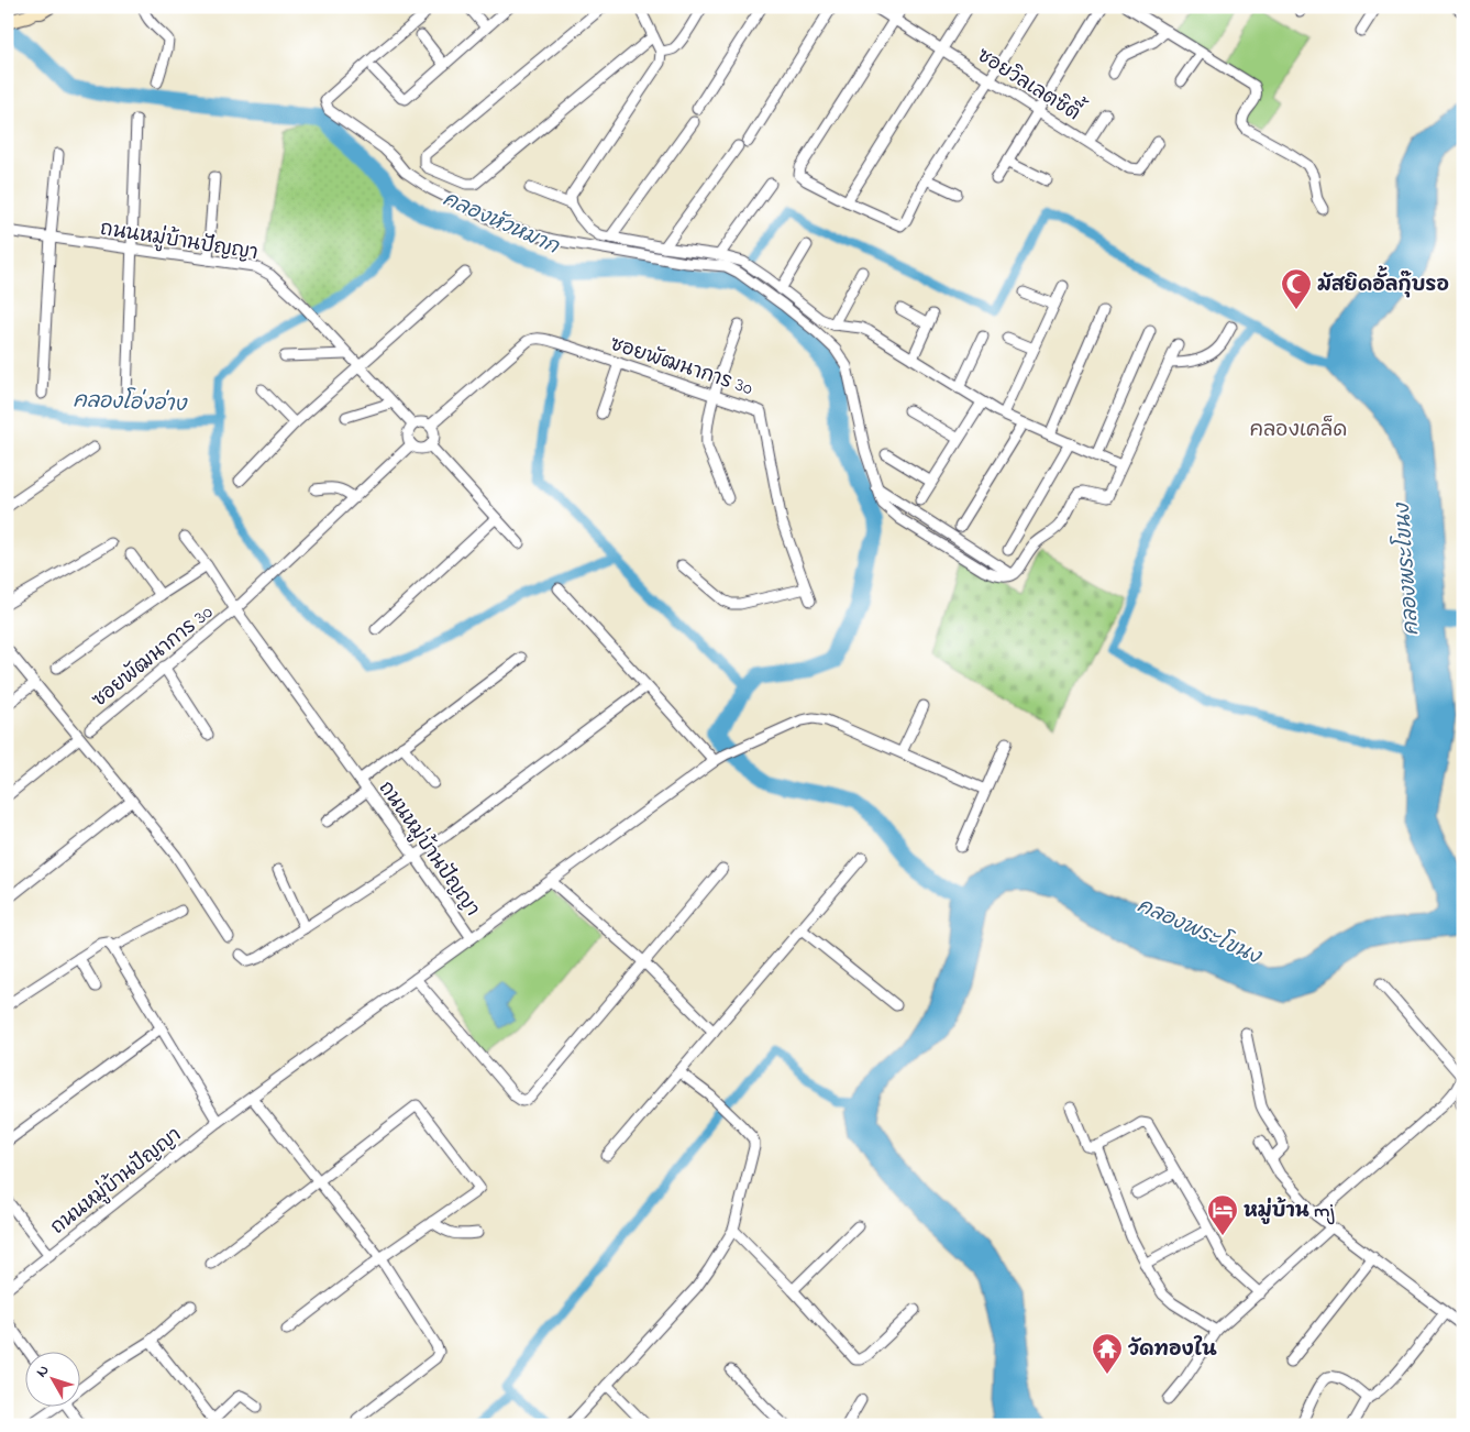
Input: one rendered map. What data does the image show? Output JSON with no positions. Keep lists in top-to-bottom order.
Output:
{
  "streets": {
    "street": ["ซอยวิลเลตซิตี้", "ถนนหมู่บ้านปัญญา", "ซอยพัฒนาการ 30"]
  },
  "crossings": [
    ["ถนนหมู่บ้านปัญญา", "ซอยพัฒนาการ 30"]
  ],
  "districts": ["คลองเคล็ด"],
  "water": ["คลองหัวหมาก", "คลองโอ่งอ่าง", "คลองพระโขนง"],
  "places": {
    "mosque": ["มัสยิดอั้ลกุ๊บรอ"],
    "hotel": ["หมู่บ้าน mj"],
    "temple": ["วัดทองใน"]
  },
  "north": "top left"
}
